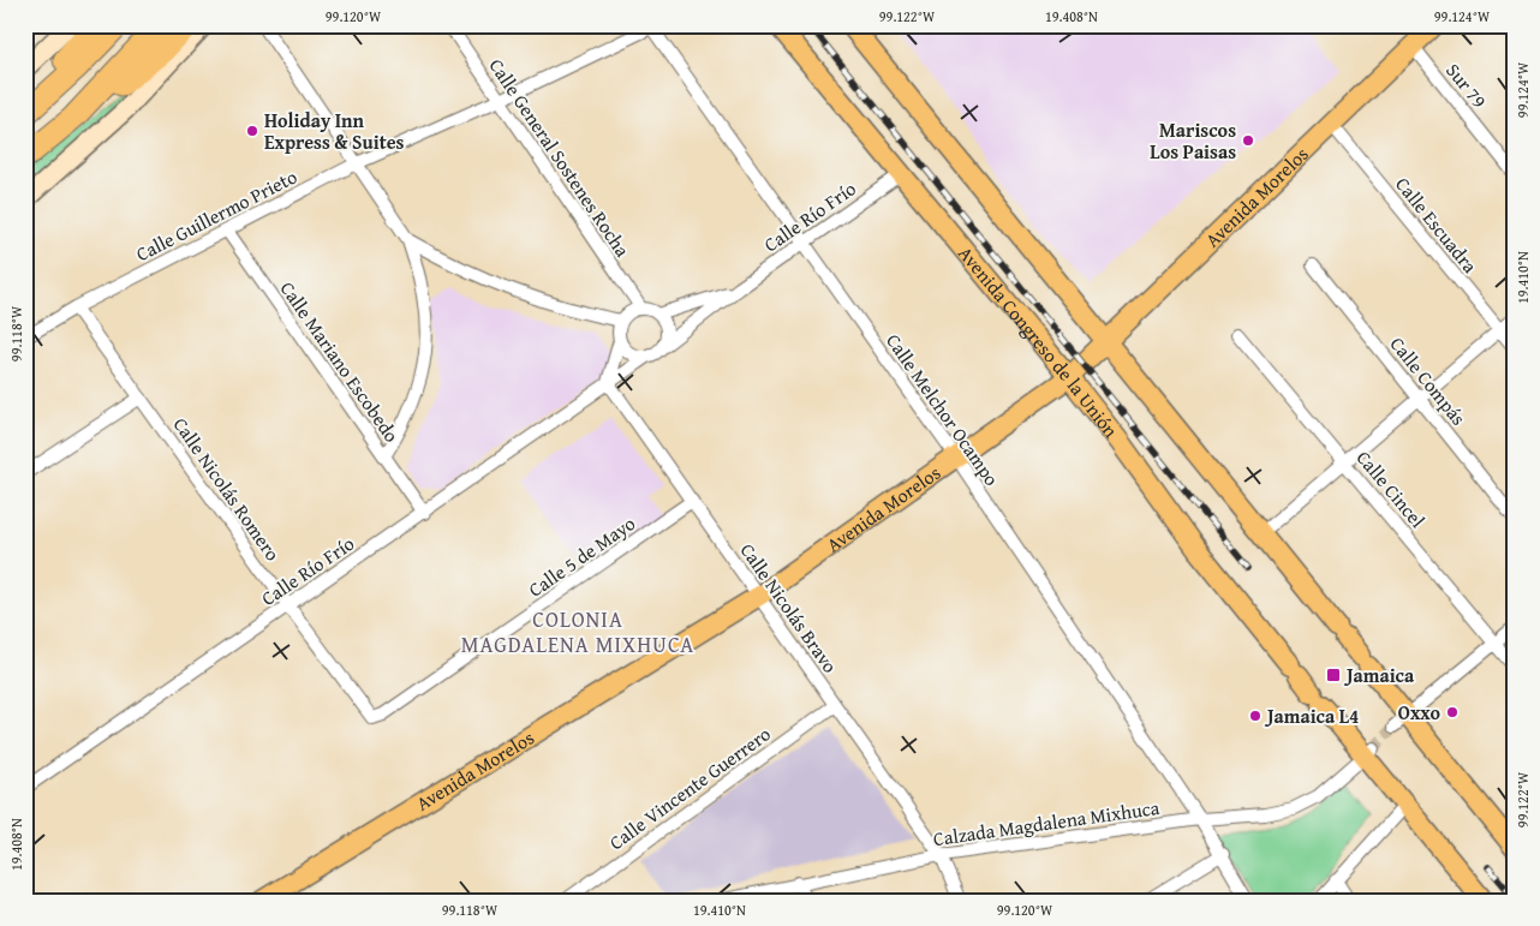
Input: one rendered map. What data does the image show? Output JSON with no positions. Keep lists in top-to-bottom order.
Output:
{
  "streets": {
    "main road": ["Avenida Morelos", "Avenida Congreso de la Unión"],
    "street": [
      "Sur 79",
      "Calle General Sostenes Rocha",
      "Calle Guillermo Prieto",
      "Calle Río Frío",
      "Calle Escuadra",
      "Calle Mariano Escobedo",
      "Calle Compás",
      "Calle Melchor Ocampo",
      "Calle Nicolás Romero",
      "Calle Cincel",
      "Calle 5 de Mayo",
      "Calle Nicolás Bravo",
      "Calle Vincente Guerrero",
      "Calzada Magdalena Mixhuca"
    ]
  },
  "crossings": [
    ["Sur 79", "Avenida Morelos"],
    ["Calle General Sostenes Rocha", "Calle Guillermo Prieto"],
    ["Calle General Sostenes Rocha", "Calle Río Frío"],
    ["Avenida Morelos", "Calle Escuadra"],
    ["Avenida Morelos", "Avenida Congreso de la Unión"],
    ["Avenida Morelos", "Calle Melchor Ocampo"],
    ["Avenida Morelos", "Calle Nicolás Bravo"],
    ["Calle Guillermo Prieto", "Calle Mariano Escobedo"],
    ["Calle Guillermo Prieto", "Calle Melchor Ocampo"],
    ["Calle Guillermo Prieto", "Calle Nicolás Romero"],
    ["Calle Río Frío", "Avenida Congreso de la Unión"],
    ["Calle Río Frío", "Calle Mariano Escobedo"],
    ["Calle Río Frío", "Calle Melchor Ocampo"],
    ["Calle Río Frío", "Calle Nicolás Romero"],
    ["Calle Río Frío", "Calle Nicolás Bravo"],
    ["Avenida Congreso de la Unión", "Calzada Magdalena Mixhuca"],
    ["Calle Melchor Ocampo", "Calzada Magdalena Mixhuca"],
    ["Calle Nicolás Romero", "Calle 5 de Mayo"],
    ["Calle 5 de Mayo", "Calle Nicolás Bravo"],
    ["Calle Nicolás Bravo", "Calle Vincente Guerrero"],
    ["Calle Nicolás Bravo", "Calzada Magdalena Mixhuca"]
  ],
  "districts": ["COLONIA MAGDALENA MIXHUCA"],
  "places": {
    "other": [
      "Holiday Inn Express & Suites",
      "Mariscos Los Paisas",
      "Oxxo",
      "Jamaica L4"
    ],
    "transit": ["Jamaica"]
  },
  "coordinates": [
    "99.120°W",
    "99.122°W",
    "19.408°N",
    "99.124°W",
    "19.410°N",
    "99.118°W"
  ]
}
